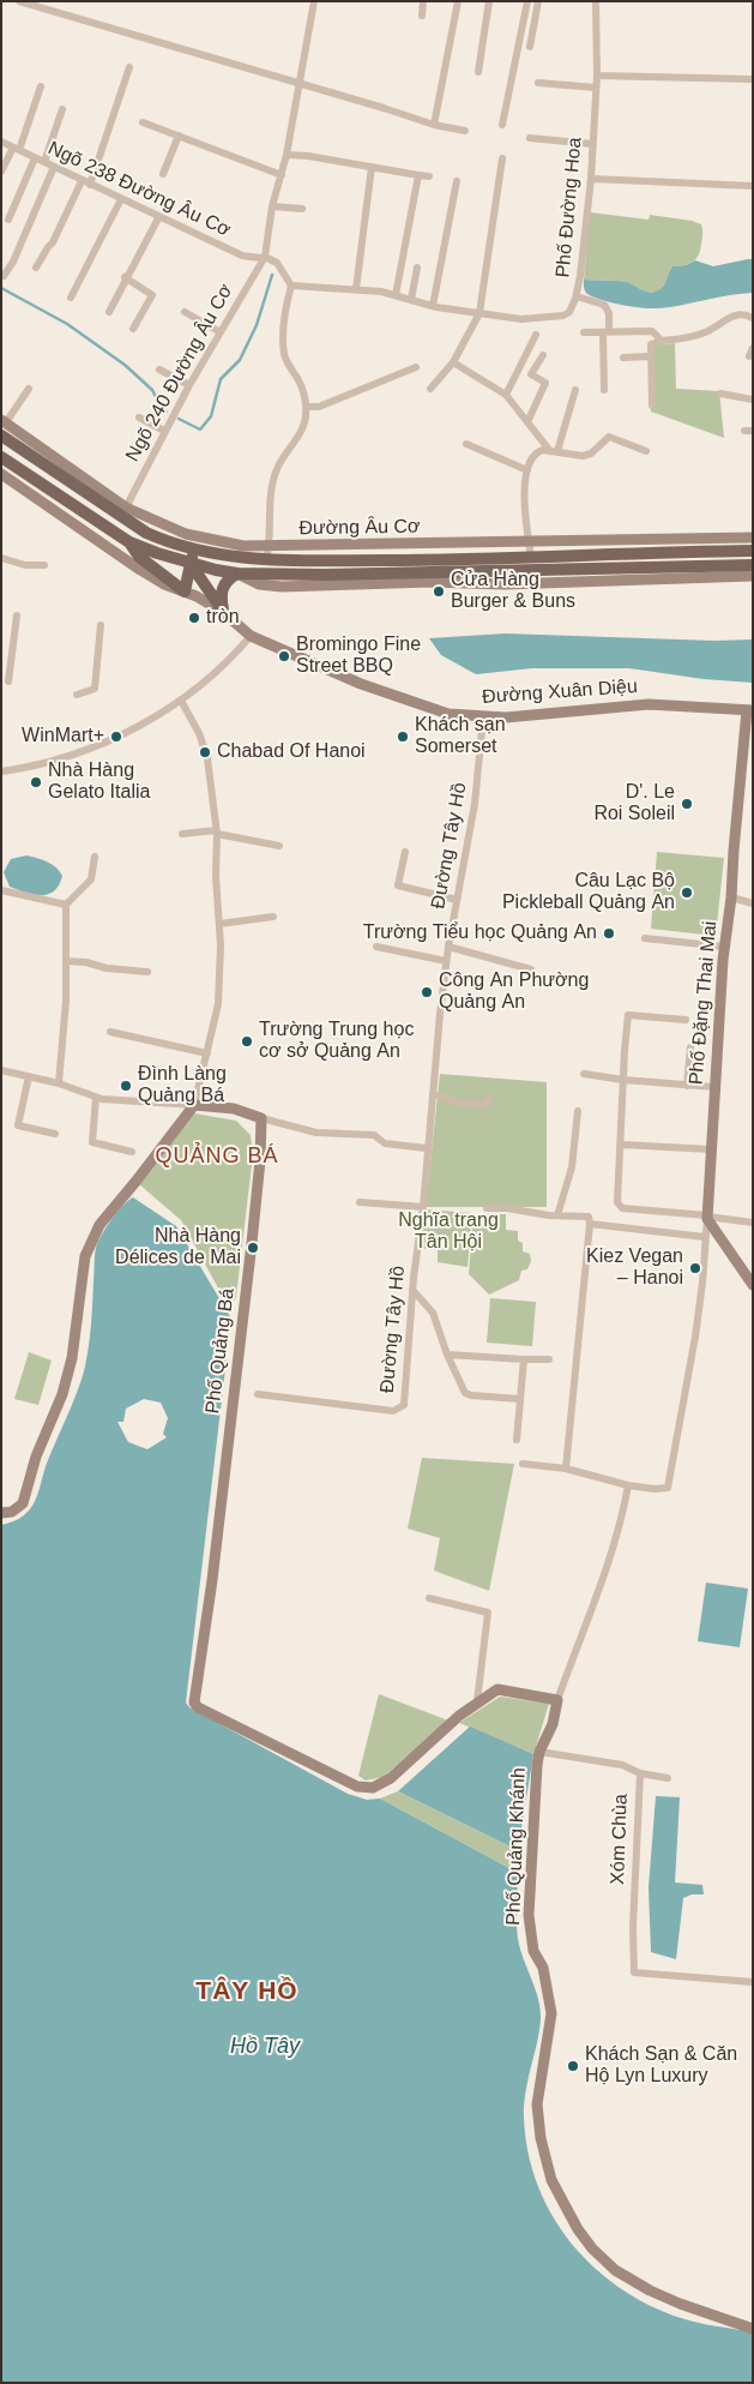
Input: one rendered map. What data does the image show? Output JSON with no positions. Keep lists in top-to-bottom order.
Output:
{
  "streets": {
    "main road": ["Đường Âu Cơ"],
    "street": [
      "Ngõ 238 Đường Âu Cơ",
      "Phố Đường Hoa",
      "Ngõ 240 Đường Âu Cơ",
      "Đường Xuân Diệu",
      "Đường Tây Hồ",
      "Phố Đặng Thai Mai",
      "Phố Quảng Bá",
      "Xóm Chùa",
      "Phố Quảng Khánh"
    ]
  },
  "crossings": [
    ["Ngõ 238 Đường Âu Cơ", "Ngõ 240 Đường Âu Cơ"],
    ["Ngõ 240 Đường Âu Cơ", "Đường Âu Cơ"],
    ["Đường Xuân Diệu", "Đường Tây Hồ"],
    ["Đường Xuân Diệu", "Phố Đặng Thai Mai"],
    ["Phố Quảng Bá", "Phố Quảng Khánh"],
    ["Xóm Chùa", "Phố Quảng Khánh"]
  ],
  "districts": ["QUẢNG BÁ", "TÂY HỒ"],
  "water": ["Hồ Tây"],
  "parks": ["Nghĩa trang Tân Hội"],
  "places": [
    "Cửa Hàng Burger & Buns",
    "tròn",
    "Bromingo Fine Street BBQ",
    "WinMart+",
    "Khách sạn Somerset",
    "Chabad Of Hanoi",
    "Nhà Hàng Gelato Italia",
    "D'. Le Roi Soleil",
    "Câu Lạc Bộ Pickleball Quảng An",
    "Trường Tiểu học Quảng An",
    "Công An Phường Quảng An",
    "Trường Trung học cơ sở Quảng An",
    "Đình Làng Quảng Bá",
    "Nhà Hàng Délices de Mai",
    "Kiez Vegan – Hanoi",
    "Khách Sạn & Căn Hộ Lyn Luxury"
  ]
}
